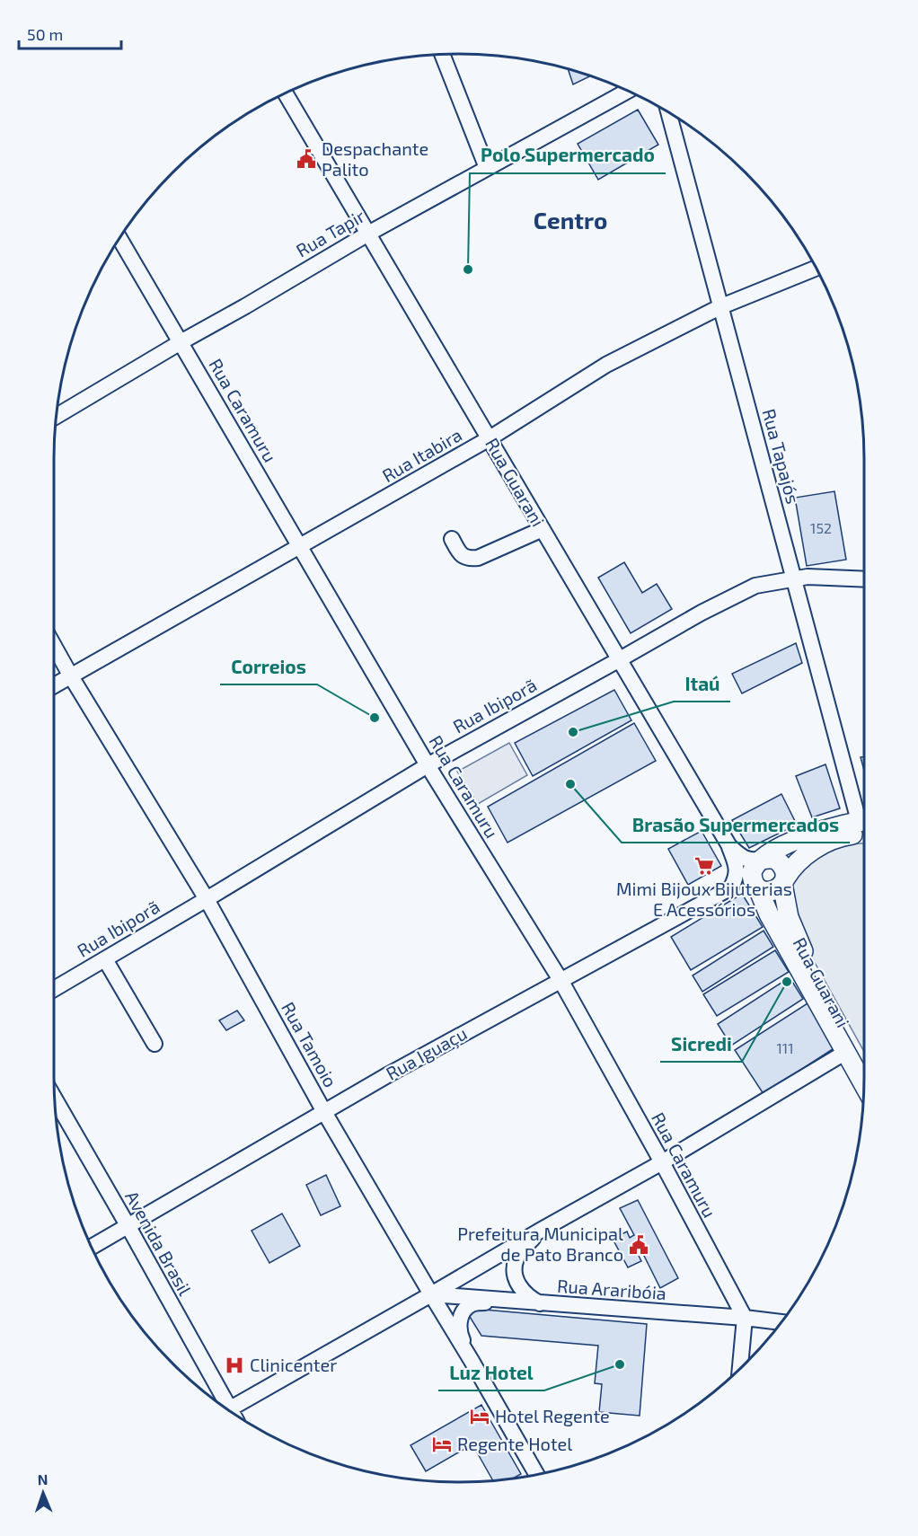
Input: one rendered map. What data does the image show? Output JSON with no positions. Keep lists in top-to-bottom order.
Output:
{
  "streets": {
    "main road": ["Rua Guarani"],
    "street": [
      "Rua Tapir",
      "Rua Caramuru",
      "Rua Itabira",
      "Rua Tapajós",
      "Rua Ibiporã",
      "Rua Tamoio",
      "Rua Iguaçu",
      "Avenida Brasil",
      "Rua Araribóia"
    ]
  },
  "crossings": [
    ["Rua Tapir", "Rua Caramuru"],
    ["Rua Tapir", "Rua Guarani"],
    ["Rua Caramuru", "Rua Itabira"],
    ["Rua Caramuru", "Rua Ibiporã"],
    ["Rua Caramuru", "Rua Iguaçu"],
    ["Rua Caramuru", "Rua Araribóia"],
    ["Rua Itabira", "Rua Tapajós"],
    ["Rua Itabira", "Rua Guarani"],
    ["Rua Itabira", "Rua Tamoio"],
    ["Rua Tapajós", "Rua Ibiporã"],
    ["Rua Guarani", "Rua Ibiporã"],
    ["Rua Ibiporã", "Rua Tamoio"],
    ["Rua Tamoio", "Rua Iguaçu"],
    ["Rua Tamoio", "Rua Araribóia"],
    ["Rua Iguaçu", "Avenida Brasil"]
  ],
  "districts": ["Centro"],
  "places": {
    "public building": ["Despachante Palito", "Prefeitura Municipal de Pato Branco"],
    "other": [
      "Polo Supermercado",
      "Correios",
      "Itaú",
      "Brasão Supermercados",
      "Sicredi",
      "Luz Hotel"
    ],
    "supermarket": ["Mimi Bijoux Bijuterias E Acessórios"],
    "hospital": ["Clinicenter"],
    "hotel": ["Hotel Regente", "Regente Hotel"]
  },
  "house_numbers": ["152", "111"],
  "scale_bar": "50 m",
  "north": "top"
}
